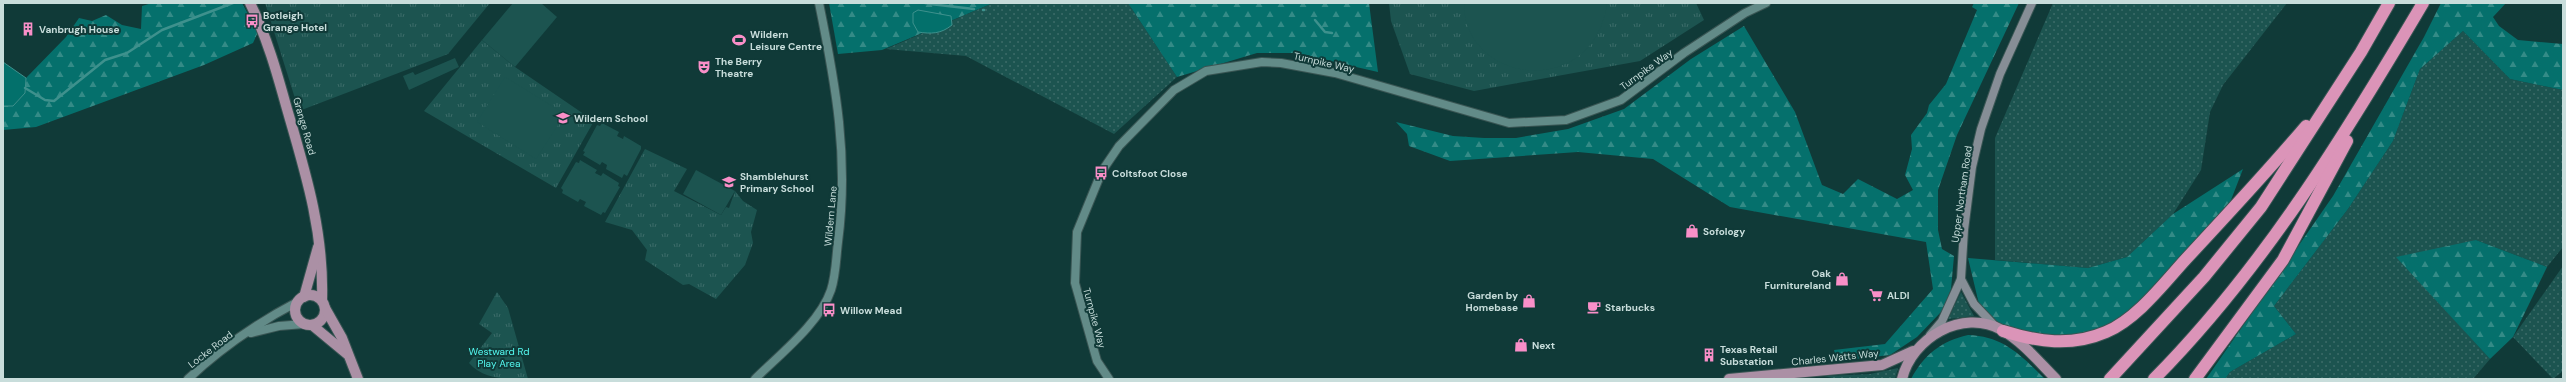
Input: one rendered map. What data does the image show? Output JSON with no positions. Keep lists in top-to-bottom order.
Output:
{
  "streets": {
    "main road": ["Grange Road", "Upper Northam Road", "Charles Watts Way"],
    "street": ["Turnpike Way", "Wildern Lane", "Locke Road"]
  },
  "crossings": [
    ["Grange Road", "Locke Road"]
  ],
  "parks": ["Westward Rd Play Area"],
  "places": {
    "bus stop": ["Botleigh Grange Hotel", "Coltsfoot Close", "Willow Mead"],
    "building": ["Vanbrugh House", "Texas Retail Substation"],
    "sports": ["Wildern Leisure Centre"],
    "theatre": ["The Berry Theatre"],
    "school or university": ["Wildern School", "Shamblehurst Primary School"],
    "shop": [
      "Sofology",
      "Oak Furnitureland",
      "Garden by Homebase",
      "Next"
    ],
    "supermarket": ["ALDI"],
    "cafe": ["Starbucks"]
  }
}
